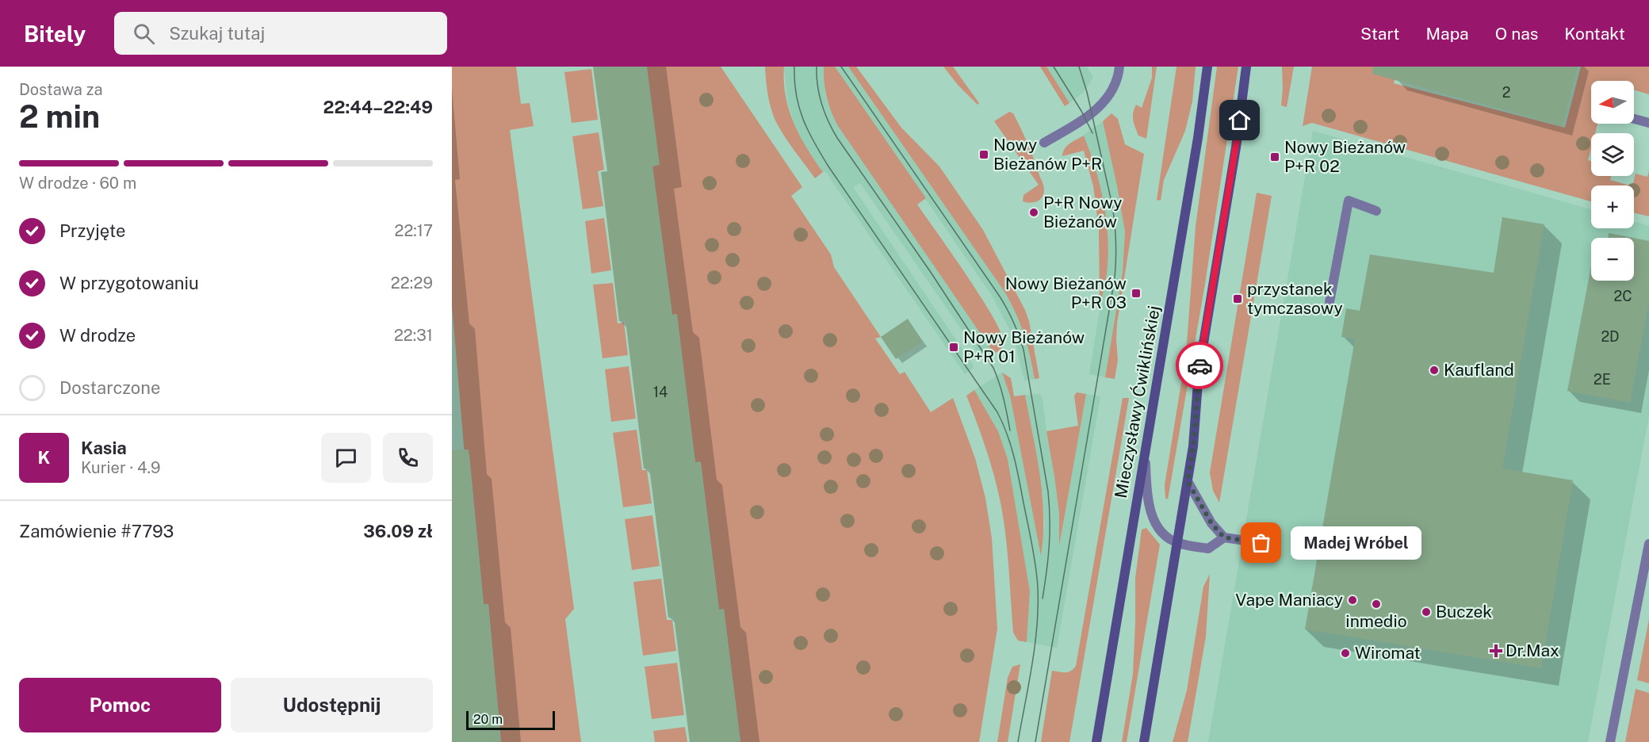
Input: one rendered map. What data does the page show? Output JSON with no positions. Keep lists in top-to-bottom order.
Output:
{
  "streets": {
    "street": ["Mieczysławy Ćwiklińskiej"]
  },
  "places": {
    "transit": [
      "Nowy Bieżanów P+R",
      "Nowy Bieżanów P+R 02",
      "Nowy Bieżanów P+R 03",
      "przystanek tymczasowy",
      "Nowy Bieżanów P+R 01"
    ],
    "other": [
      "P+R Nowy Bieżanów",
      "Kaufland",
      "Madej Wróbel",
      "Vape Maniacy",
      "inmedio",
      "Buczek",
      "Wiromat"
    ],
    "health": ["Dr.Max"]
  },
  "house_numbers": [
    "2",
    "2C",
    "2D",
    "2E",
    "14"
  ],
  "scale_bar": "20 m",
  "north": "left",
  "page": {
    "header": "Bitely",
    "search": "Szukaj tutaj",
    "nav": [
      "Start",
      "Mapa",
      "O nas",
      "Kontakt"
    ],
    "heading": ["2 min", "Dostawa za", "22:44–22:49"],
    "panel": [
      "Kasia",
      "Kurier · 4.9",
      "Zamówienie #7793",
      "36.09 zł"
    ],
    "map_buttons": ["+", "−"],
    "bar": "W drodze · 60 m",
    "list": [
      ["Przyjęte", "22:17"],
      ["W przygotowaniu", "22:29"],
      ["W drodze", "22:31"],
      "Dostarczone"
    ],
    "round": "K",
    "bubble": "Madej Wróbel",
    "buttons": ["Pomoc", "Udostępnij"],
    "scale": "20 m"
  }
}
